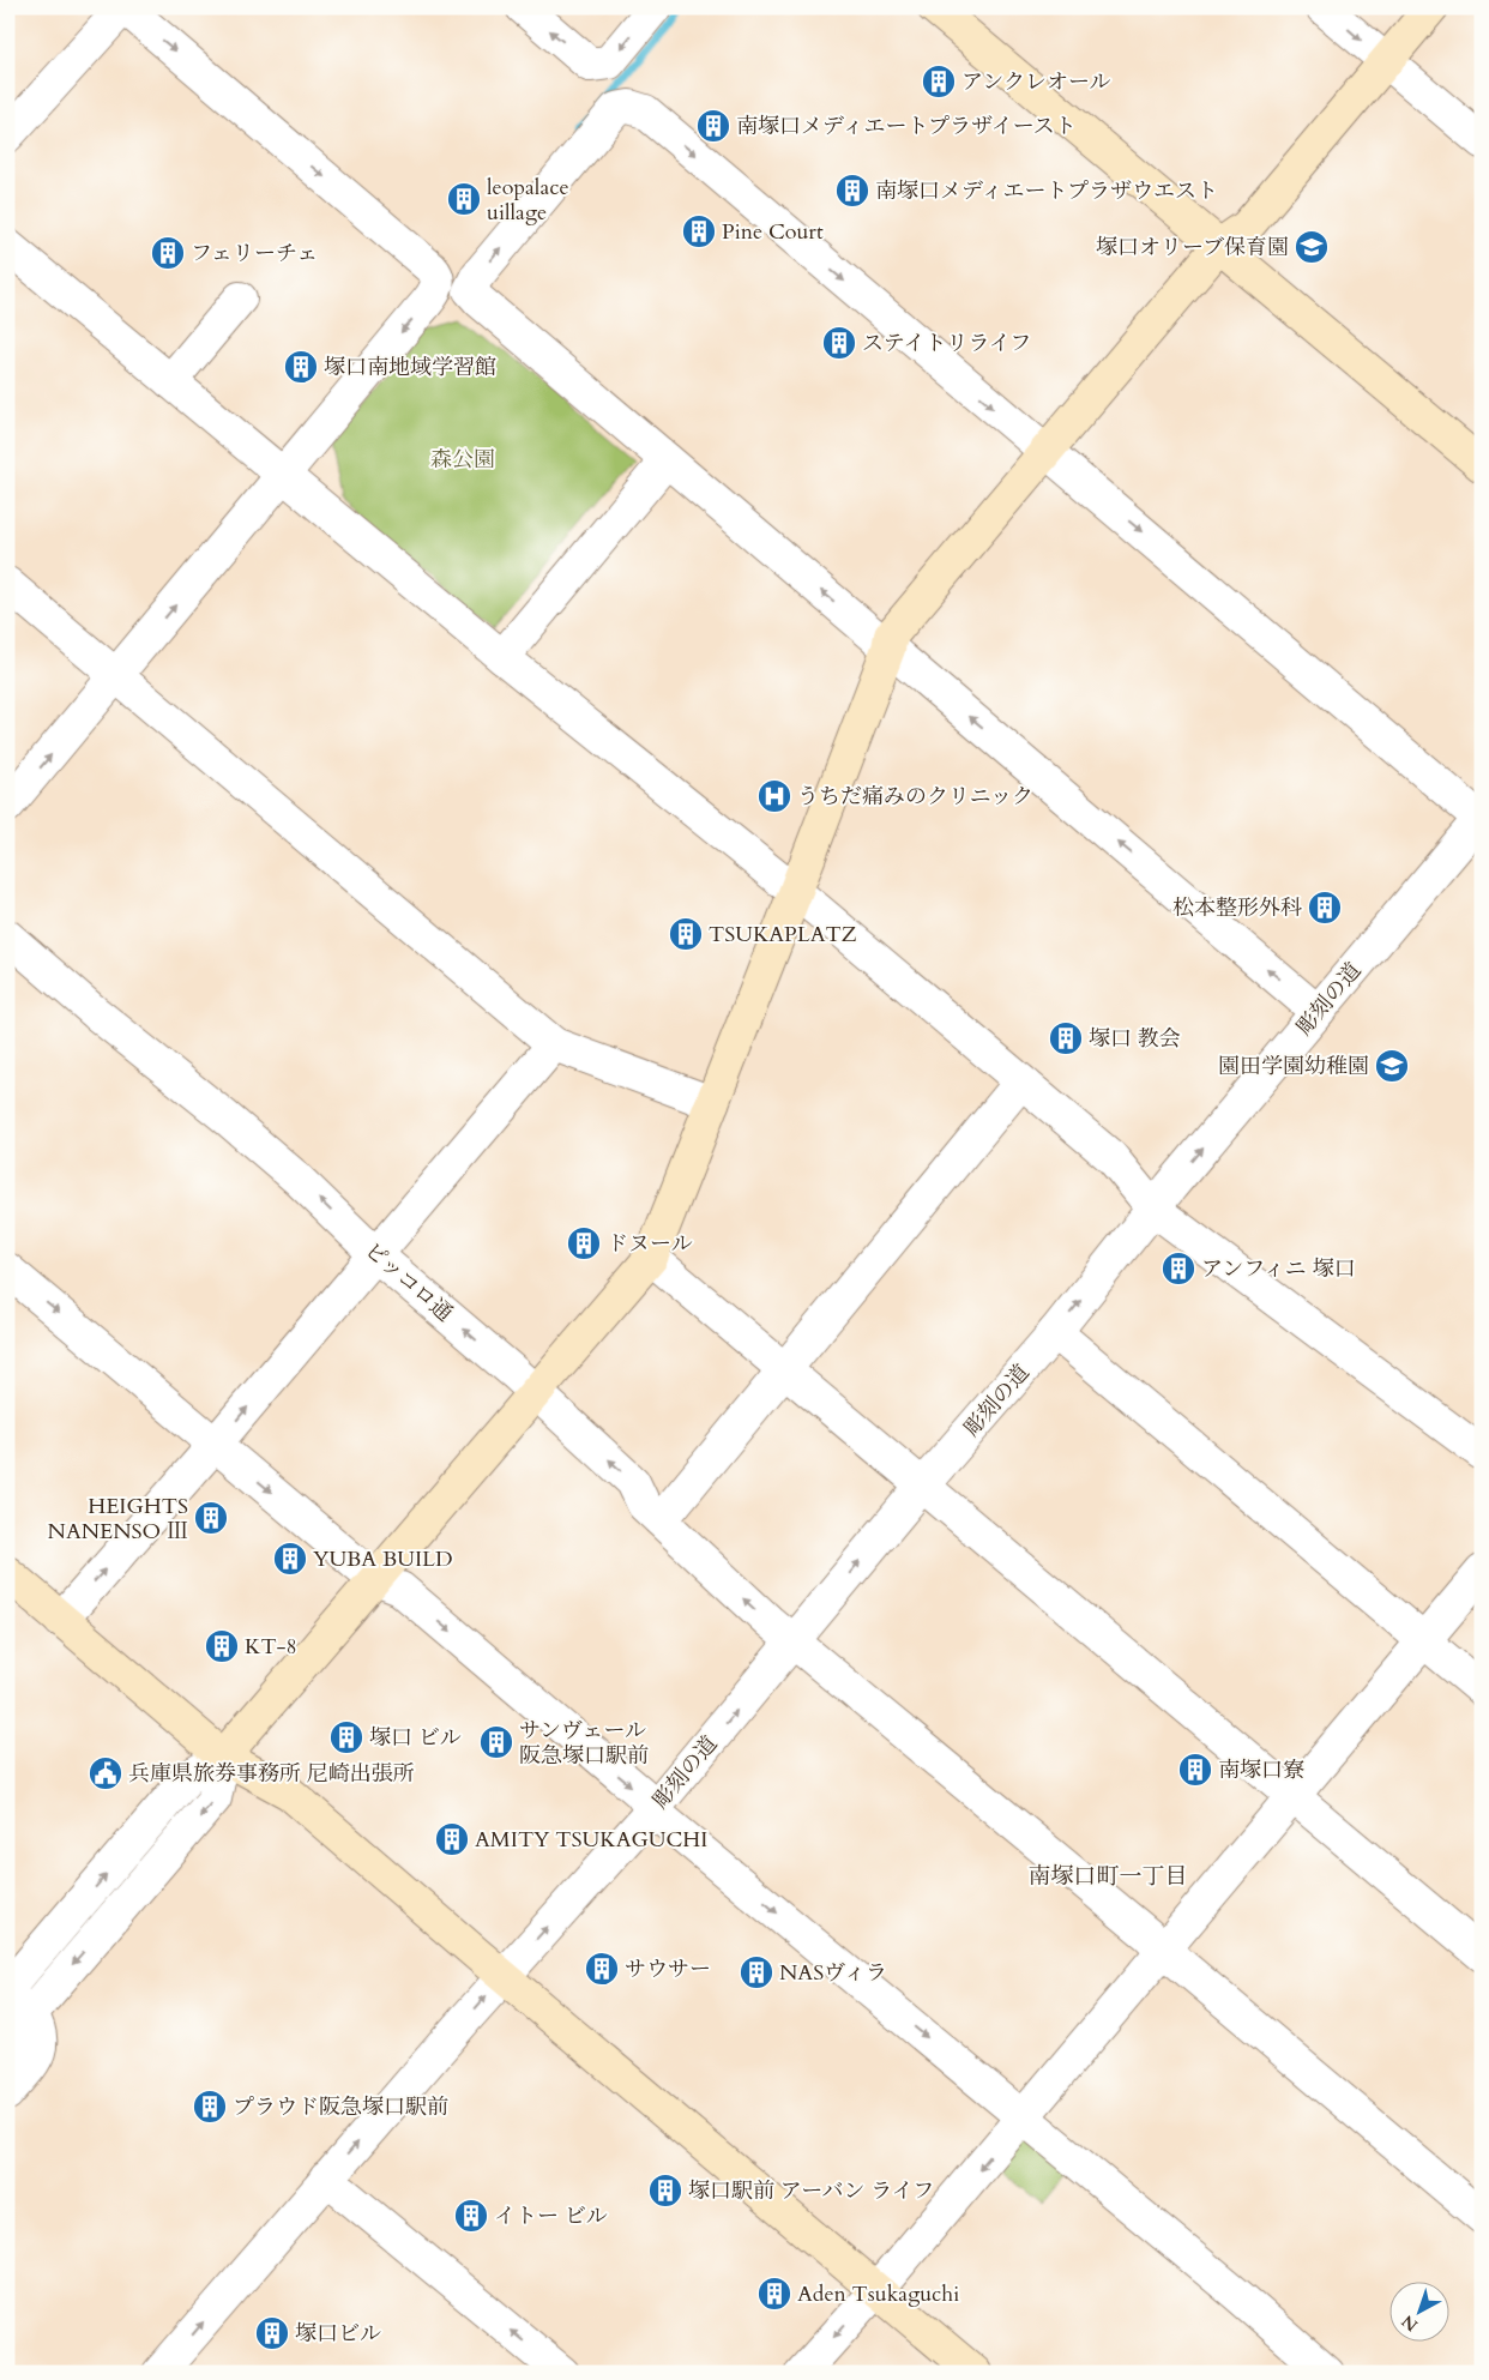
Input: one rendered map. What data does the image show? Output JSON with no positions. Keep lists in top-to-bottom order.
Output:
{
  "streets": {
    "street": ["彫刻の道", "ピッコロ通"]
  },
  "crossings": [
    ["彫刻の道", "ピッコロ通"]
  ],
  "one_way": ["彫刻の道"],
  "districts": ["南塚口町一丁目"],
  "parks": ["森公園"],
  "places": {
    "building": [
      "アンクレオール",
      "南塚口メディエートプラザイースト",
      "南塚口メディエートプラザウエスト",
      "leopalace uillage",
      "Pine Court",
      "フェリーチェ",
      "ステイトリライフ",
      "塚口南地域学習館",
      "松本整形外科",
      "TSUKAPLATZ",
      "塚口 教会",
      "ドヌール",
      "アンフィニ 塚口",
      "HEIGHTS NANENSO Ⅲ",
      "YUBA BUILD",
      "KT-8",
      "塚口 ビル",
      "サンヴェール 阪急塚口駅前",
      "南塚口寮",
      "AMITY TSUKAGUCHI",
      "サウサー",
      "NASヴィラ",
      "プラウド阪急塚口駅前",
      "塚口駅前 アーバン ライフ",
      "イトー ビル",
      "Aden Tsukaguchi",
      "塚口ビル"
    ],
    "school or university": ["塚口オリーブ保育園", "園田学園幼稚園"],
    "hospital": ["うちだ痛みのクリニック"],
    "public building": ["兵庫県旅券事務所 尼崎出張所"]
  },
  "north": "bottom left"
}
